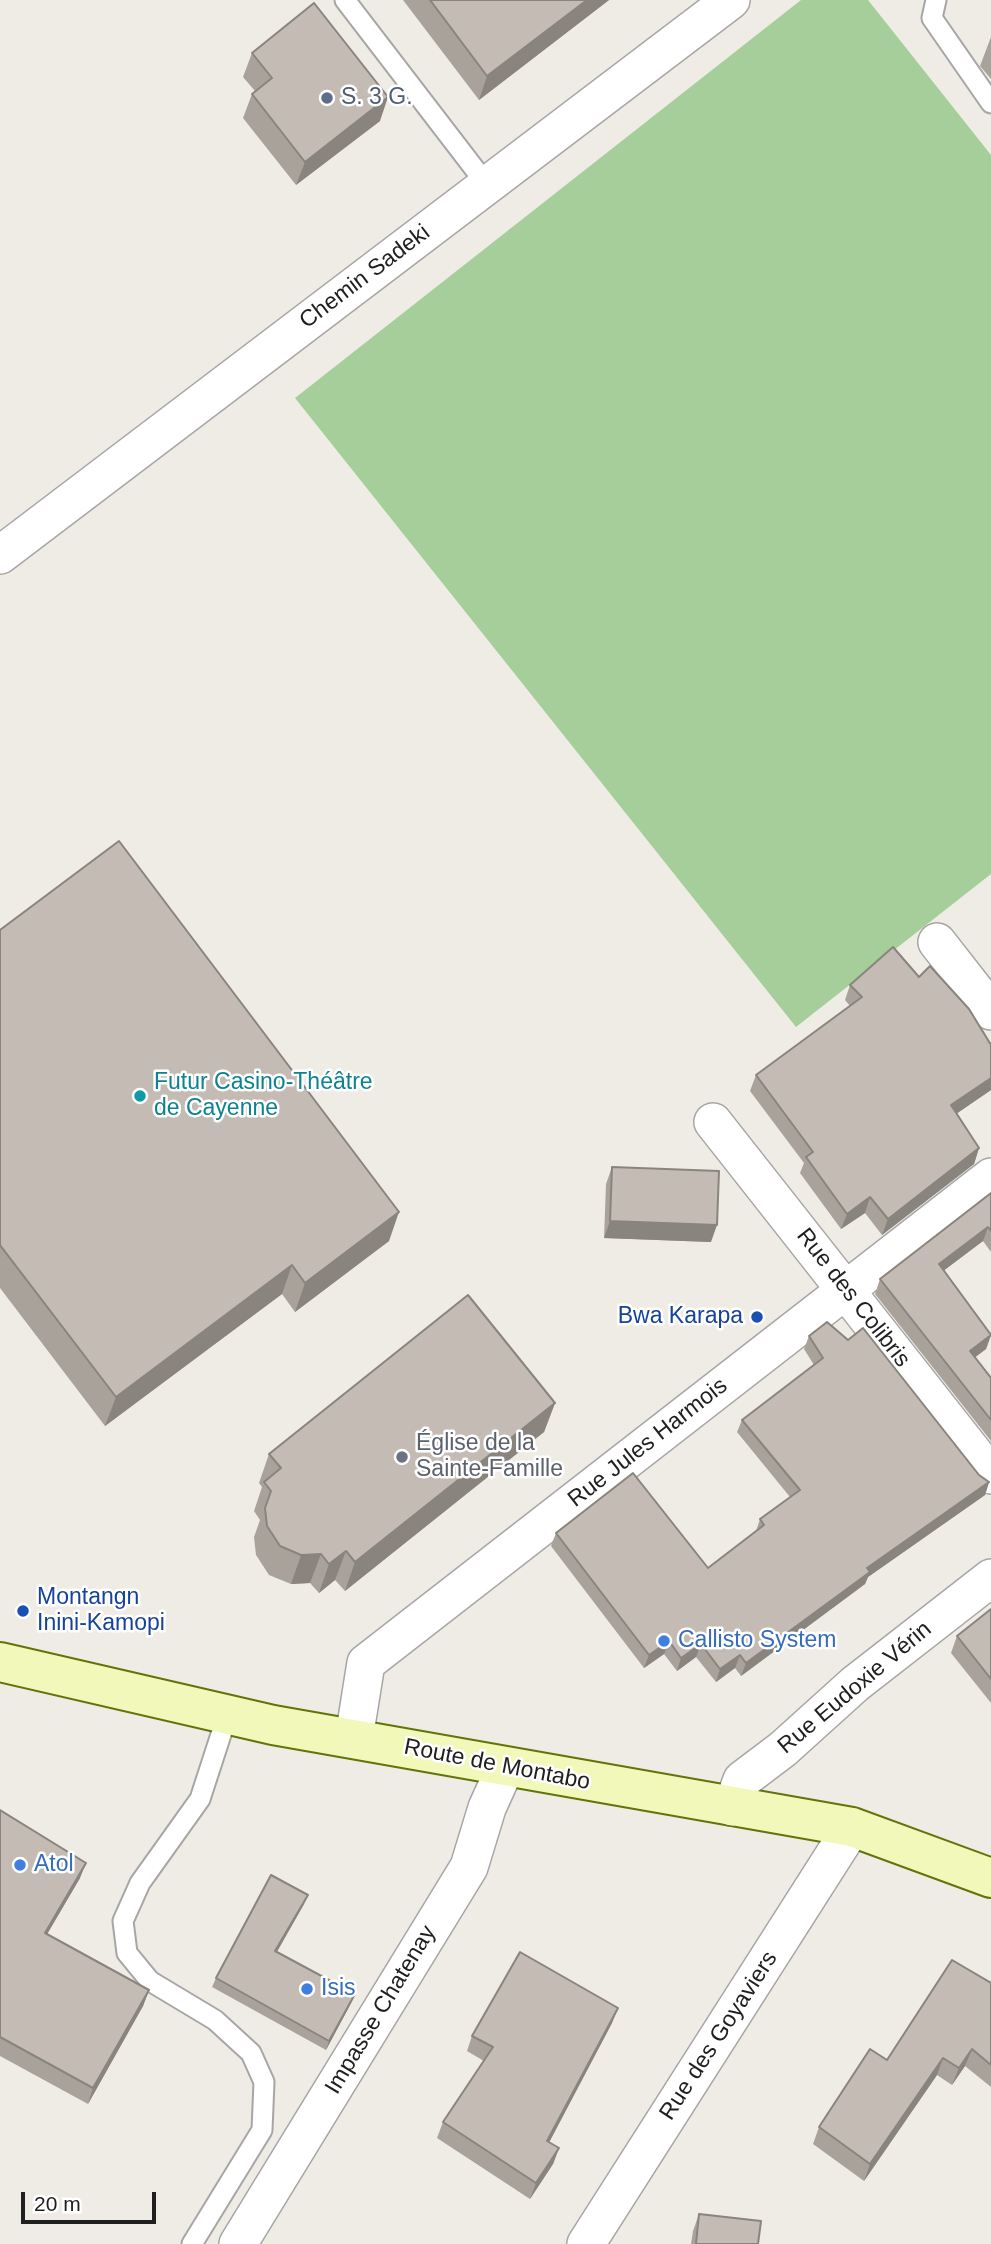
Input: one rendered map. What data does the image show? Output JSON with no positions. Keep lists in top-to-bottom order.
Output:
{
  "streets": {
    "main road": ["Route de Montabo"],
    "street": [
      "Chemin Sadeki",
      "Rue des Colibris",
      "Rue Jules Harmois",
      "Rue Eudoxie Vérin",
      "Impasse Chatenay",
      "Rue des Goyaviers"
    ]
  },
  "crossings": [
    ["Rue des Colibris", "Rue Jules Harmois"],
    ["Rue Jules Harmois", "Route de Montabo"],
    ["Rue Eudoxie Vérin", "Route de Montabo"],
    ["Route de Montabo", "Impasse Chatenay"],
    ["Route de Montabo", "Rue des Goyaviers"]
  ],
  "places": [
    "S. 3 G.",
    "Futur Casino-Théâtre de Cayenne",
    "Bwa Karapa",
    "Église de la Sainte-Famille",
    "Montangn Inini-Kamopi",
    "Callisto System",
    "Atol",
    "Isis"
  ],
  "scale_bar": "20 m"
}
